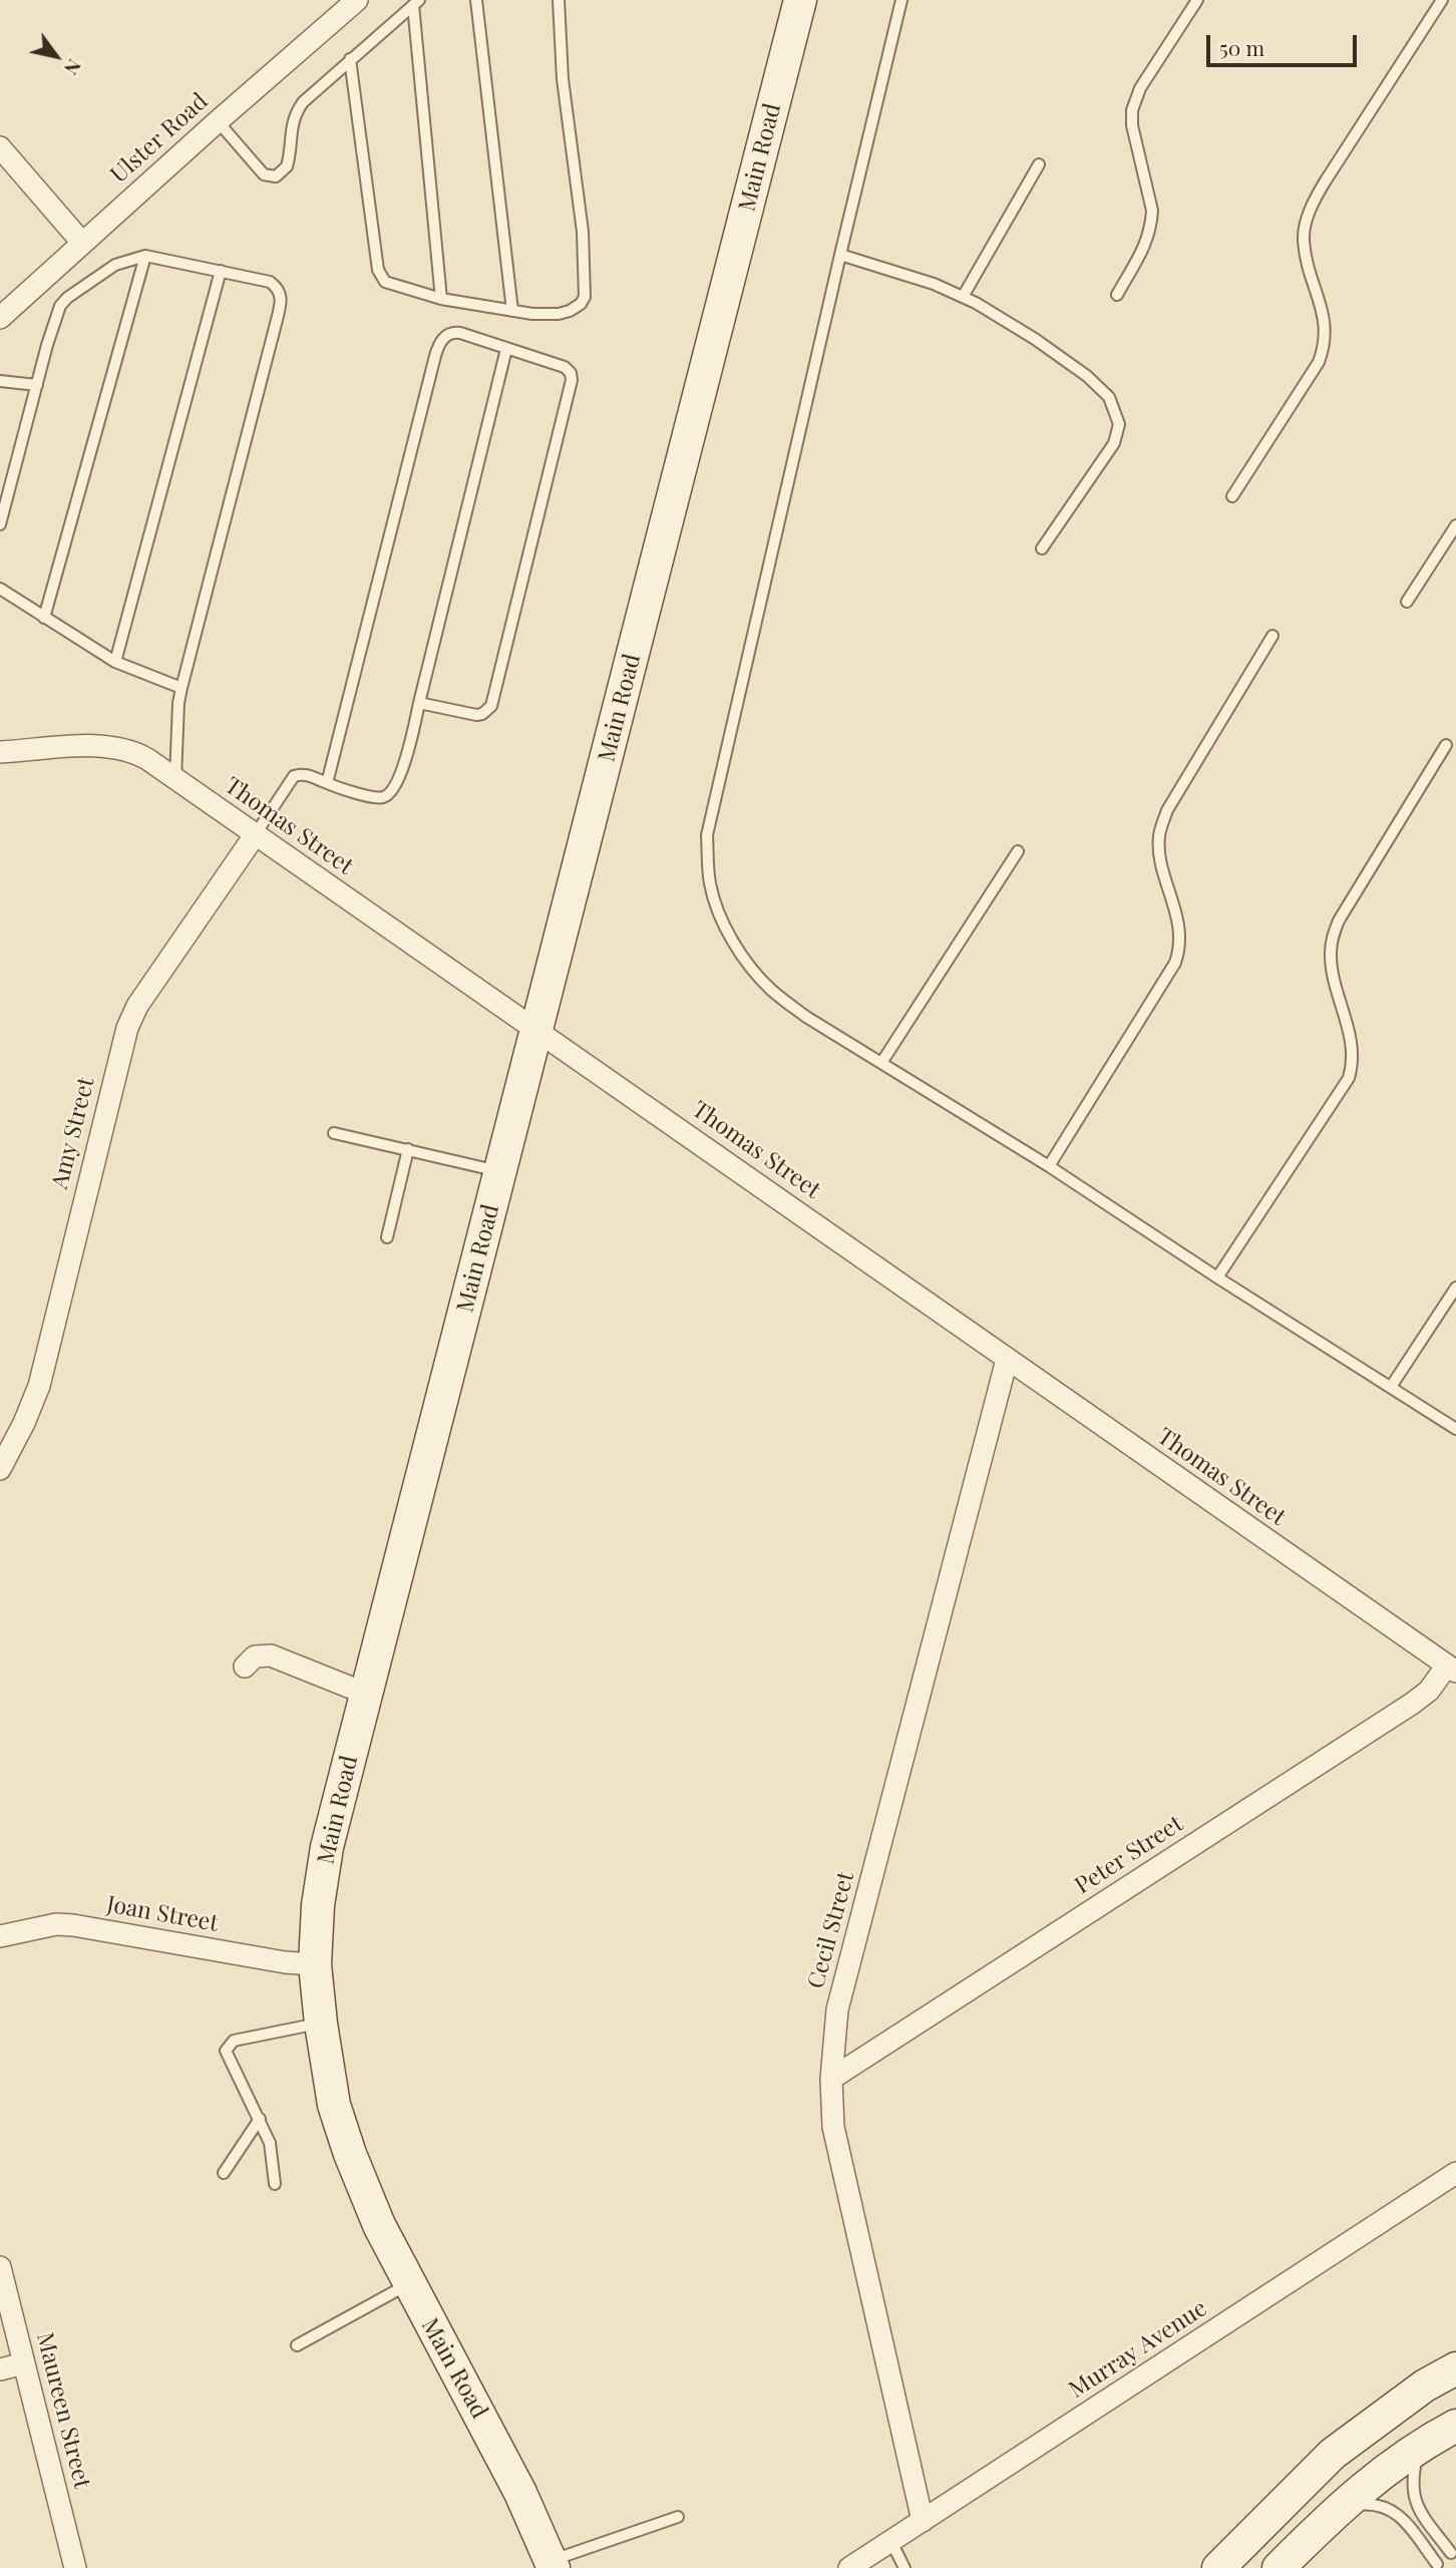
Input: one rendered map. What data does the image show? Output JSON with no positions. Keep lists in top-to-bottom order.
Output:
{
  "streets": {
    "main road": ["Main Road"],
    "street": [
      "Ulster Road",
      "Thomas Street",
      "Amy Street",
      "Peter Street",
      "Joan Street",
      "Cecil Street",
      "Murray Avenue",
      "Maureen Street"
    ]
  },
  "crossings": [
    ["Main Road", "Thomas Street"],
    ["Main Road", "Joan Street"],
    ["Thomas Street", "Amy Street"],
    ["Thomas Street", "Peter Street"],
    ["Thomas Street", "Cecil Street"],
    ["Peter Street", "Cecil Street"],
    ["Cecil Street", "Murray Avenue"]
  ],
  "scale_bar": "50 m",
  "north": "bottom right"
}
